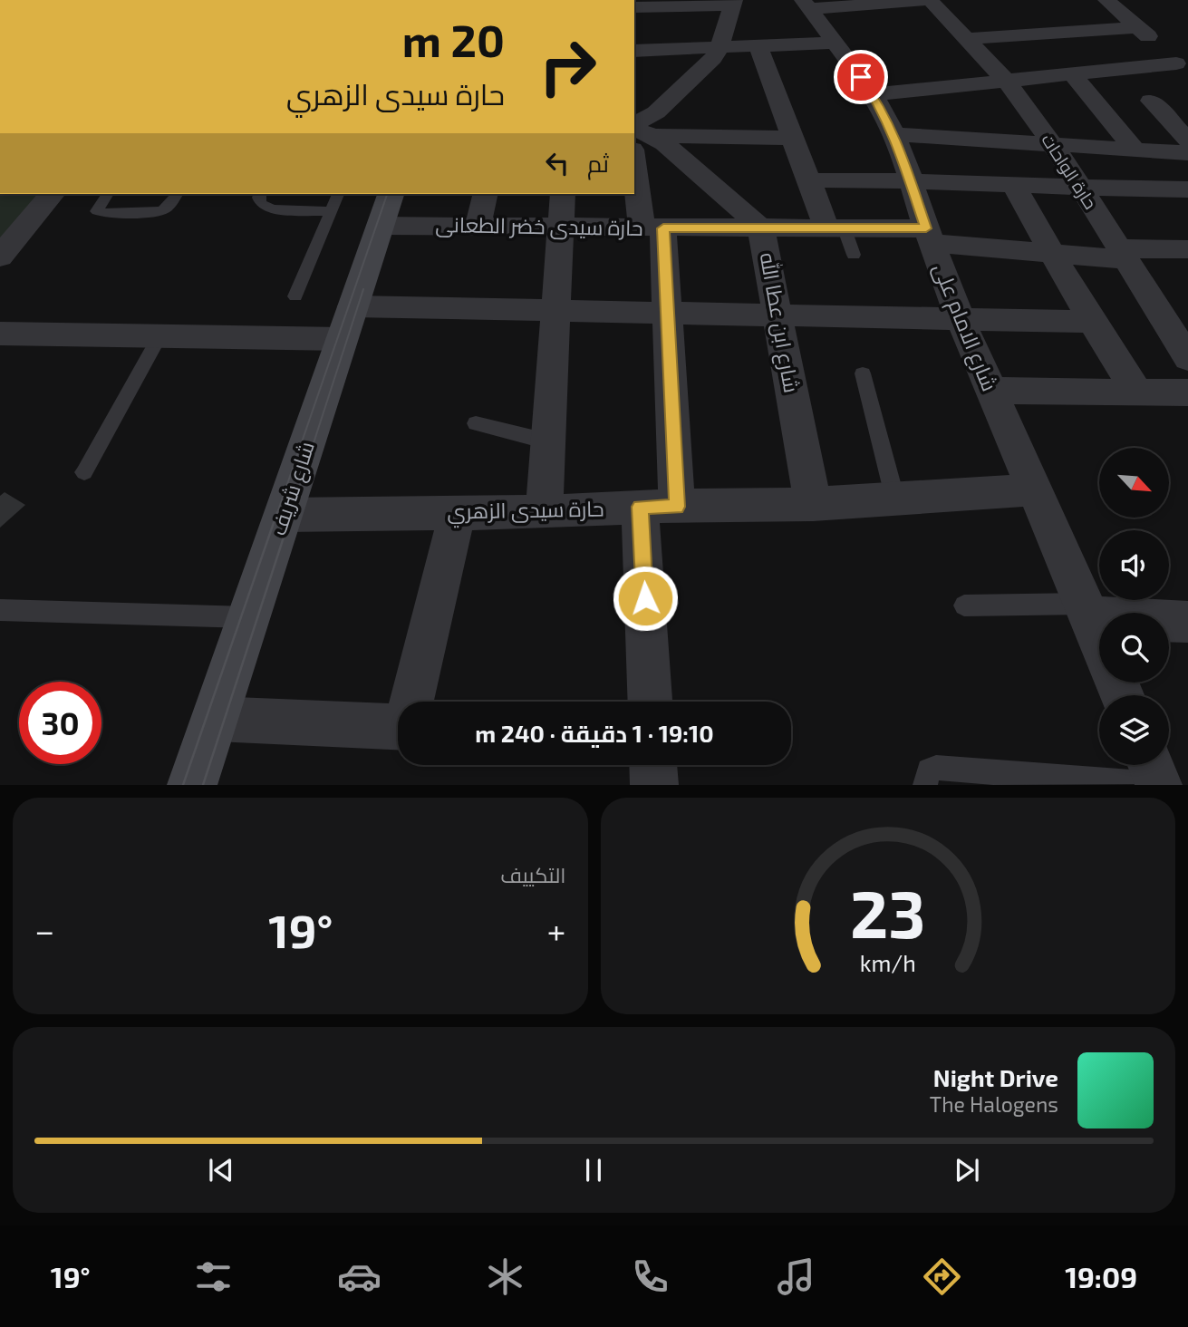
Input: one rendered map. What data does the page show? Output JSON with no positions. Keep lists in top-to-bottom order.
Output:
{
  "streets": {
    "main road": ["شارع شريف"],
    "street": [
      "حارة الواحات",
      "حارة سيدى خضر الطعانى",
      "شارع ابن عطا الله",
      "شارع الامام على",
      "حارة سيدى الزهري"
    ]
  },
  "crossings": [
    ["حارة الواحات", "حارة سيدى خضر الطعانى"],
    ["حارة سيدى خضر الطعانى", "شارع ابن عطا الله"],
    ["حارة سيدى خضر الطعانى", "شارع الامام على"],
    ["حارة سيدى خضر الطعانى", "شارع شريف"],
    ["شارع ابن عطا الله", "حارة سيدى الزهري"],
    ["شارع الامام على", "حارة سيدى الزهري"],
    ["شارع شريف", "حارة سيدى الزهري"]
  ],
  "north": "bottom right",
  "page": {
    "turn": ["20 m", "حارة سيدى الزهري"],
    "then": "ثم",
    "limit": "30",
    "trip": "19:10 · 1 دقيقة · 240 m",
    "tile": "التكييف",
    "heat": ["−", "19°", "+"],
    "song": ["Night Drive", "The Halogens"],
    "tabs": ["19:09", "19°"],
    "gauge": ["23", "km/h"]
  }
}
